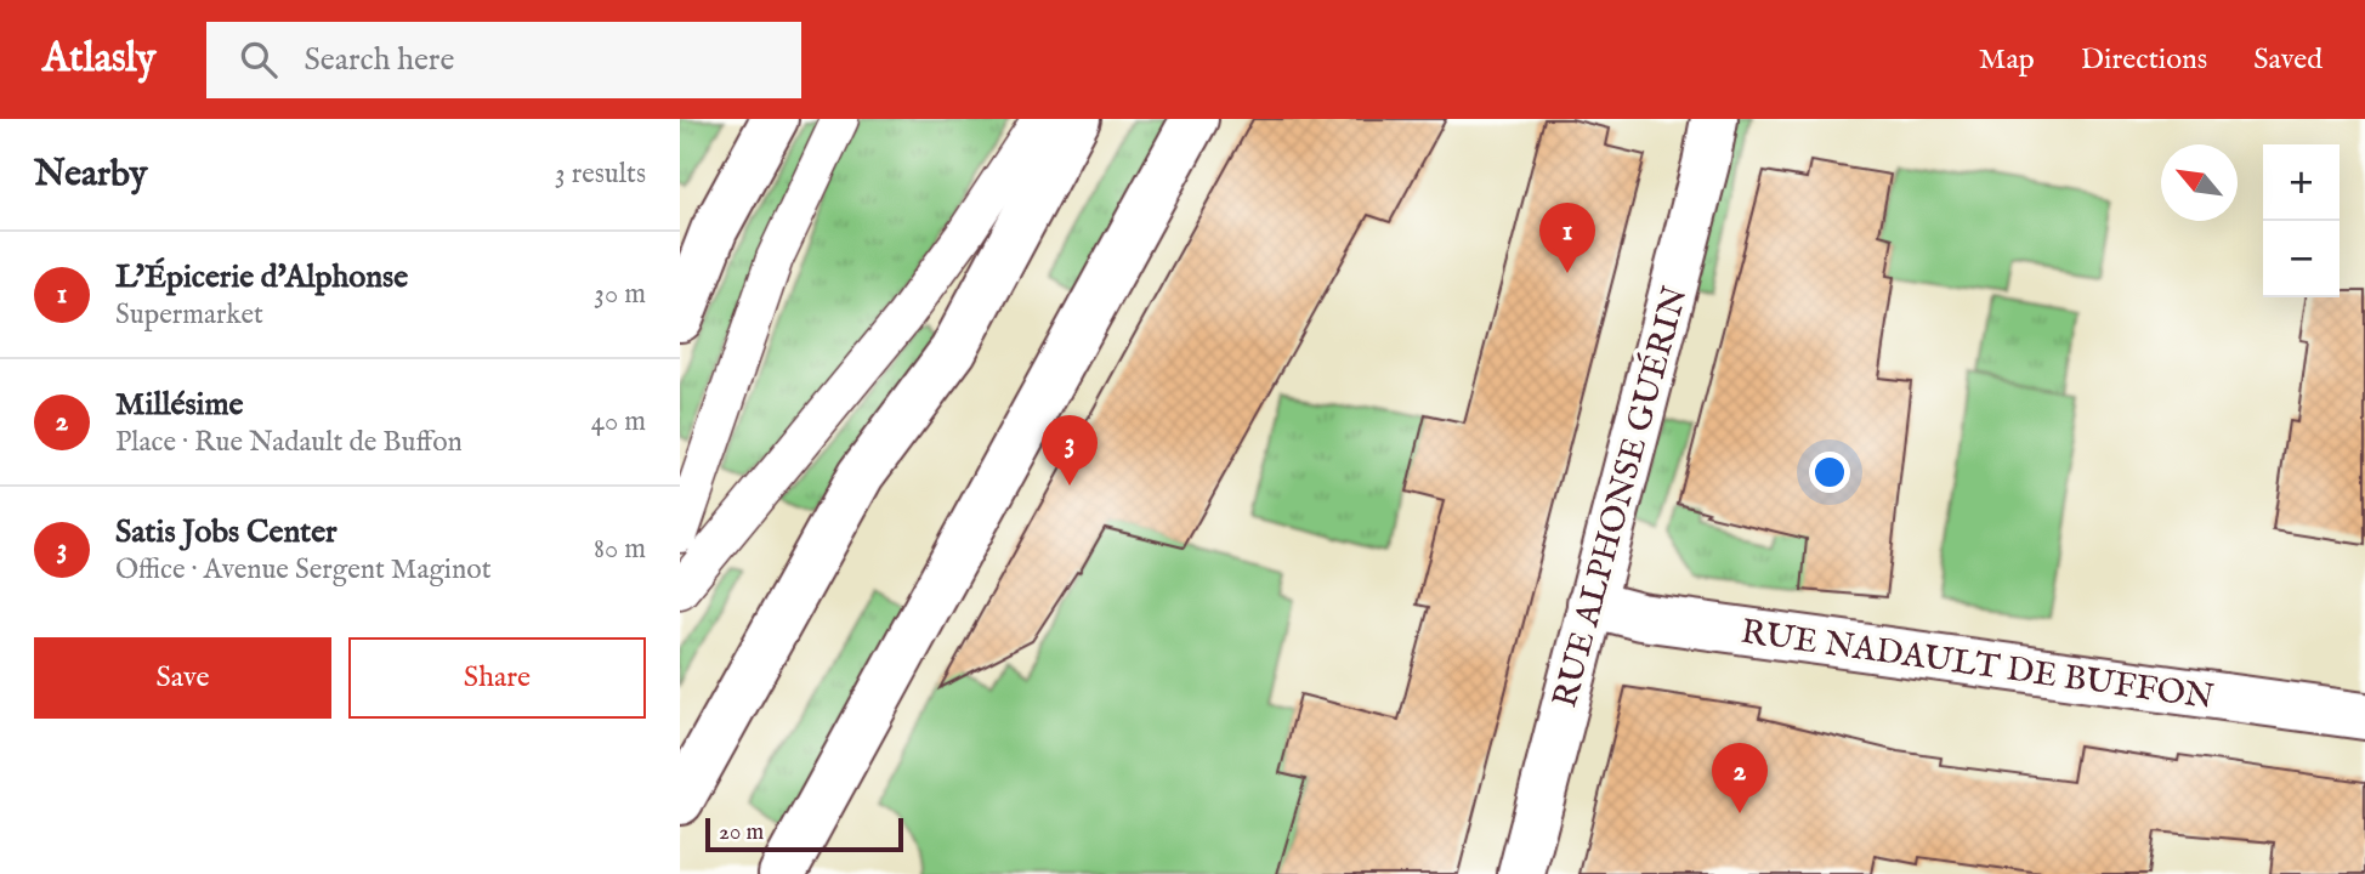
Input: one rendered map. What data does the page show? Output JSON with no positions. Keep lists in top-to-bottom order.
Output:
{
  "streets": {
    "street": ["RUE ALPHONSE GUÉRIN", "RUE NADAULT DE BUFFON"]
  },
  "crossings": [
    ["RUE ALPHONSE GUÉRIN", "RUE NADAULT DE BUFFON"]
  ],
  "scale_bar": "20 m",
  "north": "top left",
  "page": {
    "header": "Atlasly",
    "search": "Search here",
    "nav": ["Map", "Directions", "Saved"],
    "heading": ["Nearby", "3 results"],
    "map_buttons": ["+", "−"],
    "pins": ["1", "3", "2"],
    "list": [
      {
        "mark": "1",
        "name": "L'Épicerie d'Alphonse",
        "note": "Supermarket",
        "value": "30 m"
      },
      {
        "mark": "2",
        "name": "Millésime",
        "note": "Place · Rue Nadault de Buffon",
        "value": "40 m"
      },
      {
        "mark": "3",
        "name": "Satis Jobs Center",
        "note": "Office · Avenue Sergent Maginot",
        "value": "80 m"
      }
    ],
    "buttons": ["Save", "Share"],
    "scale": "20 m"
  }
}
